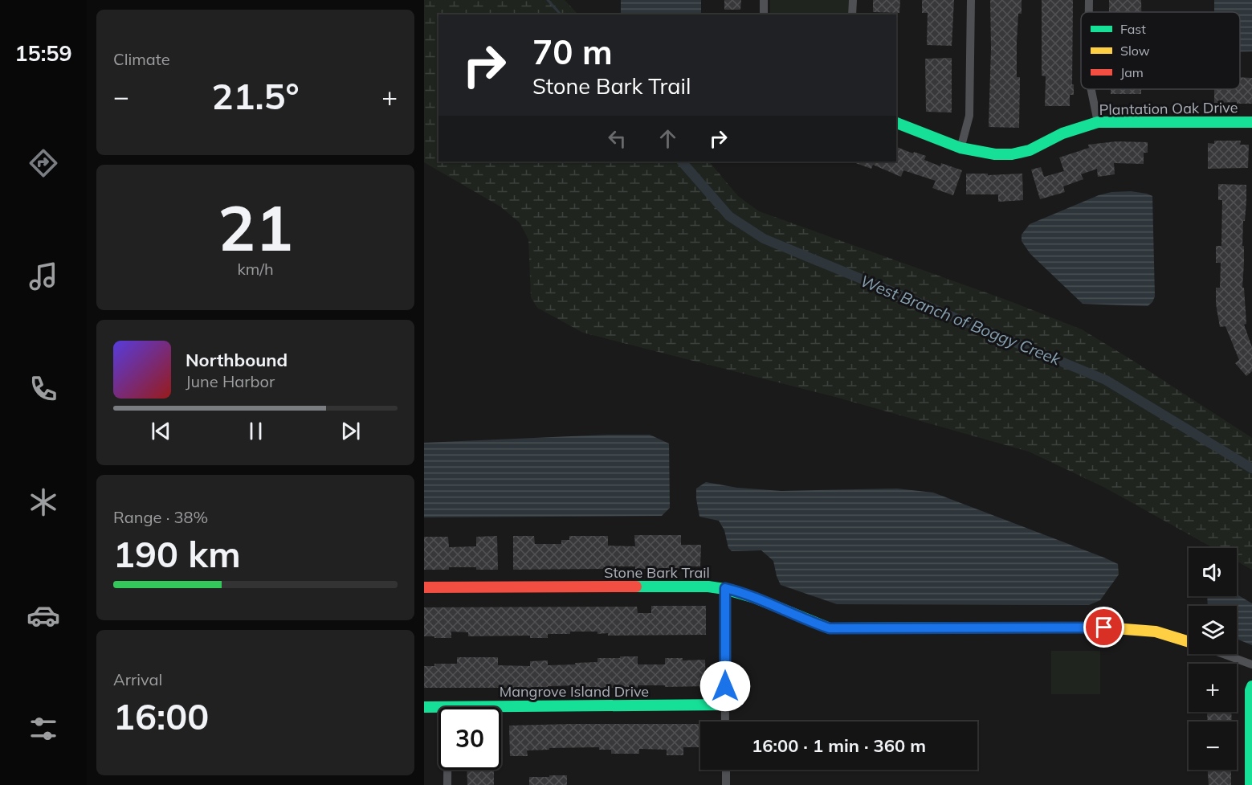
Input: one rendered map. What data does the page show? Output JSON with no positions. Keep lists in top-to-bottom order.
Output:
{
  "streets": {
    "street": ["Plantation Oak Drive", "Stone Bark Trail", "Mangrove Island Drive"]
  },
  "water": ["West Branch of Boggy Creek"],
  "legend": ["Fast", "Slow", "Jam"],
  "page": {
    "tabs": "15:59",
    "tile": [
      "Climate",
      ["21", "km/h"],
      ["Range · 38%", "190 km"],
      ["Arrival", "16:00"]
    ],
    "turn": ["70 m", "Stone Bark Trail"],
    "heat": ["−", "21.5°", "+"],
    "song": ["Northbound", "June Harbor"],
    "map_buttons": ["+", "−"],
    "limit": "30",
    "trip": "16:00 · 1 min · 360 m"
  }
}
